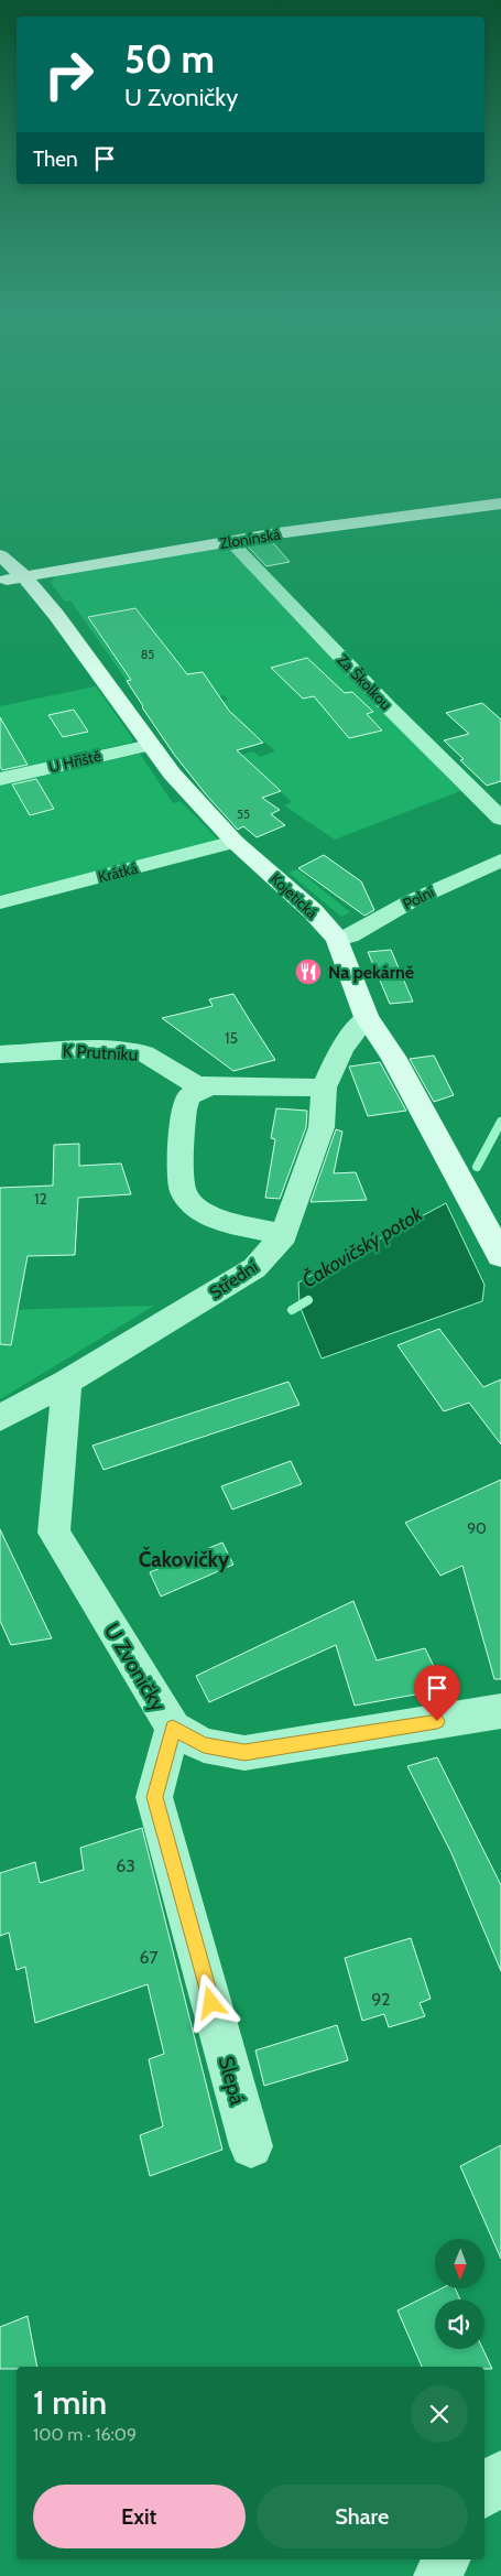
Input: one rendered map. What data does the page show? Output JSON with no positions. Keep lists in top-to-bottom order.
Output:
{
  "streets": {
    "street": [
      "Zlonínská",
      "Za Školkou",
      "U Hřiště",
      "Krátká",
      "Kojetická",
      "Polní",
      "K Prutníku",
      "Střední",
      "U Zvoničky",
      "Slepá"
    ]
  },
  "crossings": [
    ["Zlonínská", "Za Školkou"],
    ["Zlonínská", "Kojetická"],
    ["U Hřiště", "Kojetická"],
    ["Krátká", "Kojetická"],
    ["Kojetická", "Polní"],
    ["Kojetická", "Střední"],
    ["K Prutníku", "Střední"],
    ["Střední", "U Zvoničky"],
    ["U Zvoničky", "Slepá"]
  ],
  "districts": ["Čakovičky"],
  "water": ["Čakovičský potok"],
  "places": {
    "restaurant": ["Na pekárně"]
  },
  "house_numbers": [
    "85",
    "55",
    "15",
    "12",
    "90",
    "63",
    "67",
    "92"
  ],
  "north": "bottom",
  "page": {
    "turn": ["50 m", "U Zvoničky"],
    "then": "Then",
    "heading": ["1 min", "100 m · 16:09"],
    "buttons": ["Exit", "Share"]
  }
}
